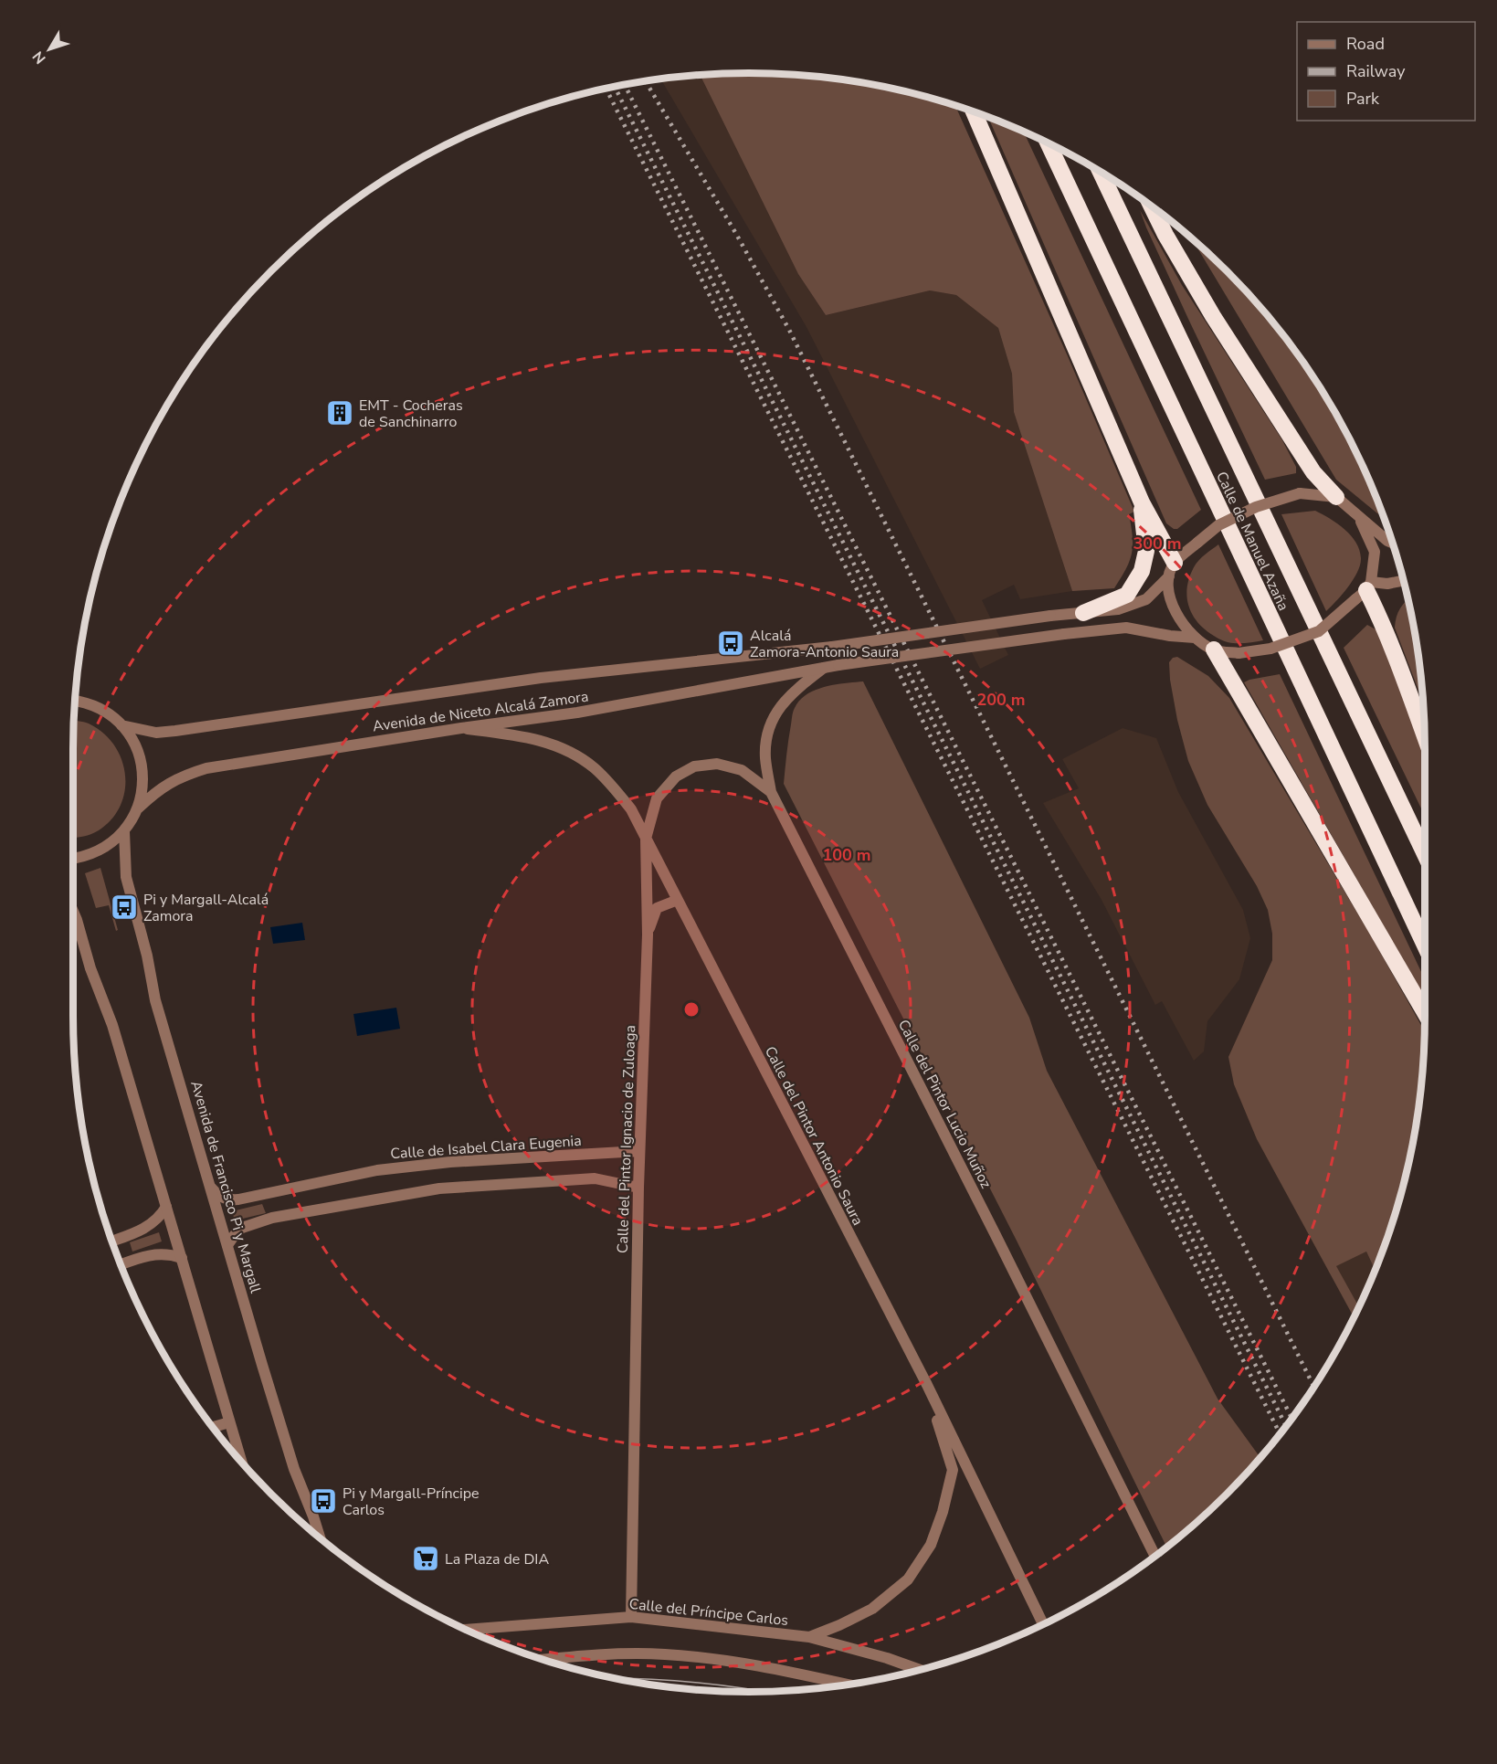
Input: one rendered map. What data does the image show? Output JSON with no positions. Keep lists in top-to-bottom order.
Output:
{
  "streets": {
    "highway": ["Calle de Manuel Azaña"],
    "street": [
      "Avenida de Niceto Alcalá Zamora",
      "Calle del Pintor Lucio Muñoz",
      "Calle del Pintor Antonio Saura",
      "Calle del Pintor Ignacio de Zuloaga",
      "Calle de Isabel Clara Eugenia",
      "Avenida de Francisco Pi y Margall",
      "Calle del Príncipe Carlos"
    ]
  },
  "crossings": [
    ["Avenida de Niceto Alcalá Zamora", "Calle del Pintor Lucio Muñoz"],
    ["Avenida de Niceto Alcalá Zamora", "Calle del Pintor Antonio Saura"],
    ["Calle del Pintor Lucio Muñoz", "Calle del Pintor Ignacio de Zuloaga"],
    ["Calle del Pintor Antonio Saura", "Calle del Pintor Ignacio de Zuloaga"],
    ["Calle del Pintor Antonio Saura", "Calle del Príncipe Carlos"],
    ["Calle del Pintor Ignacio de Zuloaga", "Calle de Isabel Clara Eugenia"],
    ["Calle del Pintor Ignacio de Zuloaga", "Calle del Príncipe Carlos"],
    ["Calle de Isabel Clara Eugenia", "Avenida de Francisco Pi y Margall"]
  ],
  "places": {
    "building": ["EMT - Cocheras de Sanchinarro"],
    "bus stop": ["Alcalá Zamora-Antonio Saura", "Pi y Margall-Alcalá Zamora", "Pi y Margall-Príncipe Carlos"],
    "supermarket": ["La Plaza de DIA"]
  },
  "legend": ["Road", "Railway", "Park"],
  "north": "bottom left",
  "rings": ["300 m", "200 m", "100 m"]
}
